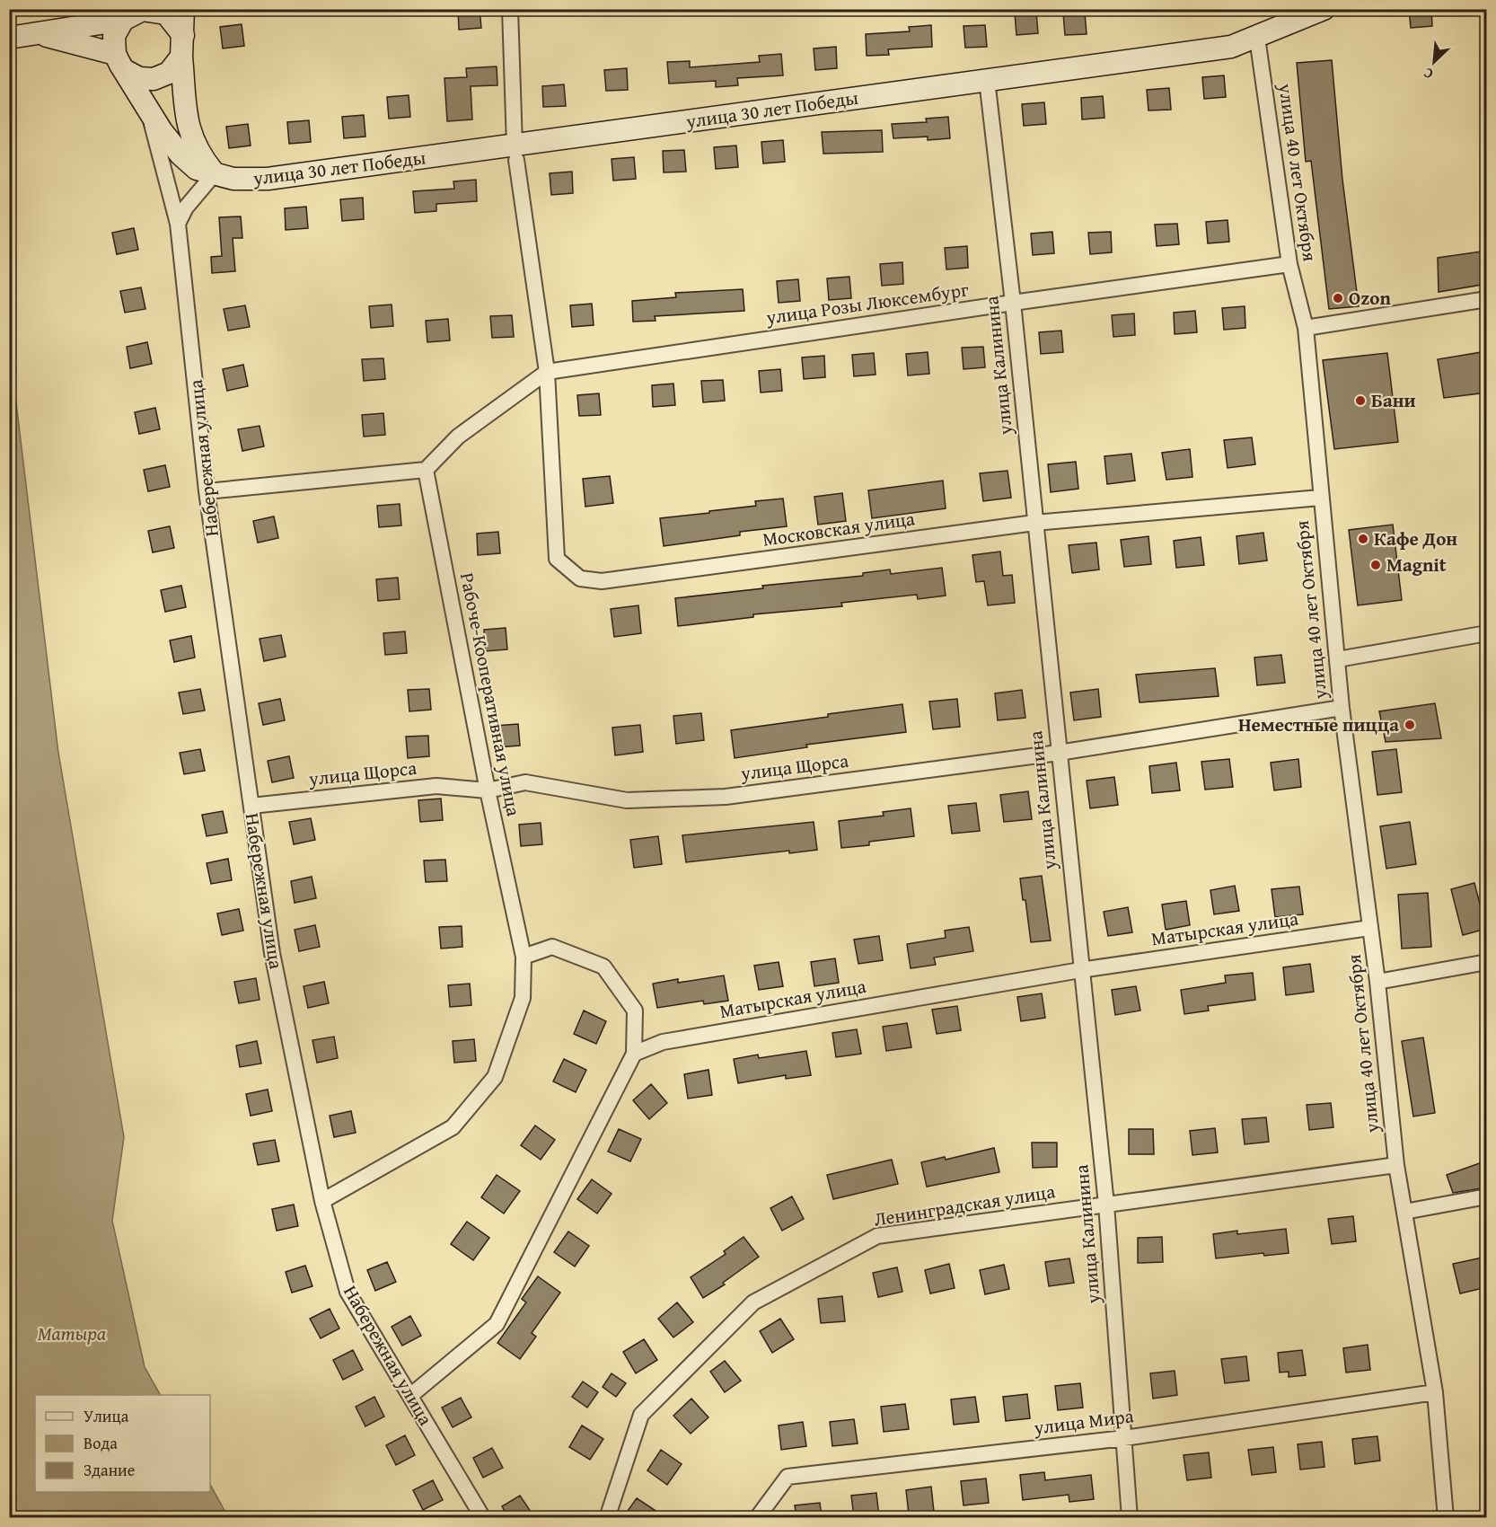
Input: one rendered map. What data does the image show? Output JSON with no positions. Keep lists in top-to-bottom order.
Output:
{
  "streets": {
    "main road": ["улица 30 лет Победы", "Набережная улица"],
    "street": [
      "улица 40 лет Октября",
      "улица Розы Люксембург",
      "улица Калинина",
      "Московская улица",
      "Рабоче-Кооперативная улица",
      "улица Щорса",
      "Матырская улица",
      "Ленинградская улица",
      "улица Мира"
    ]
  },
  "crossings": [
    ["улица 30 лет Победы", "улица 40 лет Октября"],
    ["улица 30 лет Победы", "улица Калинина"],
    ["улица 30 лет Победы", "Набережная улица"],
    ["улица 40 лет Октября", "улица Розы Люксембург"],
    ["улица 40 лет Октября", "Московская улица"],
    ["улица 40 лет Октября", "улица Щорса"],
    ["улица 40 лет Октября", "Матырская улица"],
    ["улица 40 лет Октября", "Ленинградская улица"],
    ["улица 40 лет Октября", "улица Мира"],
    ["улица Розы Люксембург", "улица Калинина"],
    ["улица Розы Люксембург", "Московская улица"],
    ["улица Калинина", "Московская улица"],
    ["улица Калинина", "улица Щорса"],
    ["улица Калинина", "Матырская улица"],
    ["улица Калинина", "Ленинградская улица"],
    ["улица Калинина", "улица Мира"],
    ["Набережная улица", "Рабоче-Кооперативная улица"],
    ["Набережная улица", "улица Щорса"],
    ["Рабоче-Кооперативная улица", "улица Щорса"]
  ],
  "water": ["Матыра"],
  "places": [
    "Ozon",
    "Бани",
    "Кафе Дон",
    "Magnit",
    "Неместные пицца"
  ],
  "legend": ["Улица", "Вода", "Здание"],
  "north": "bottom left"
}
